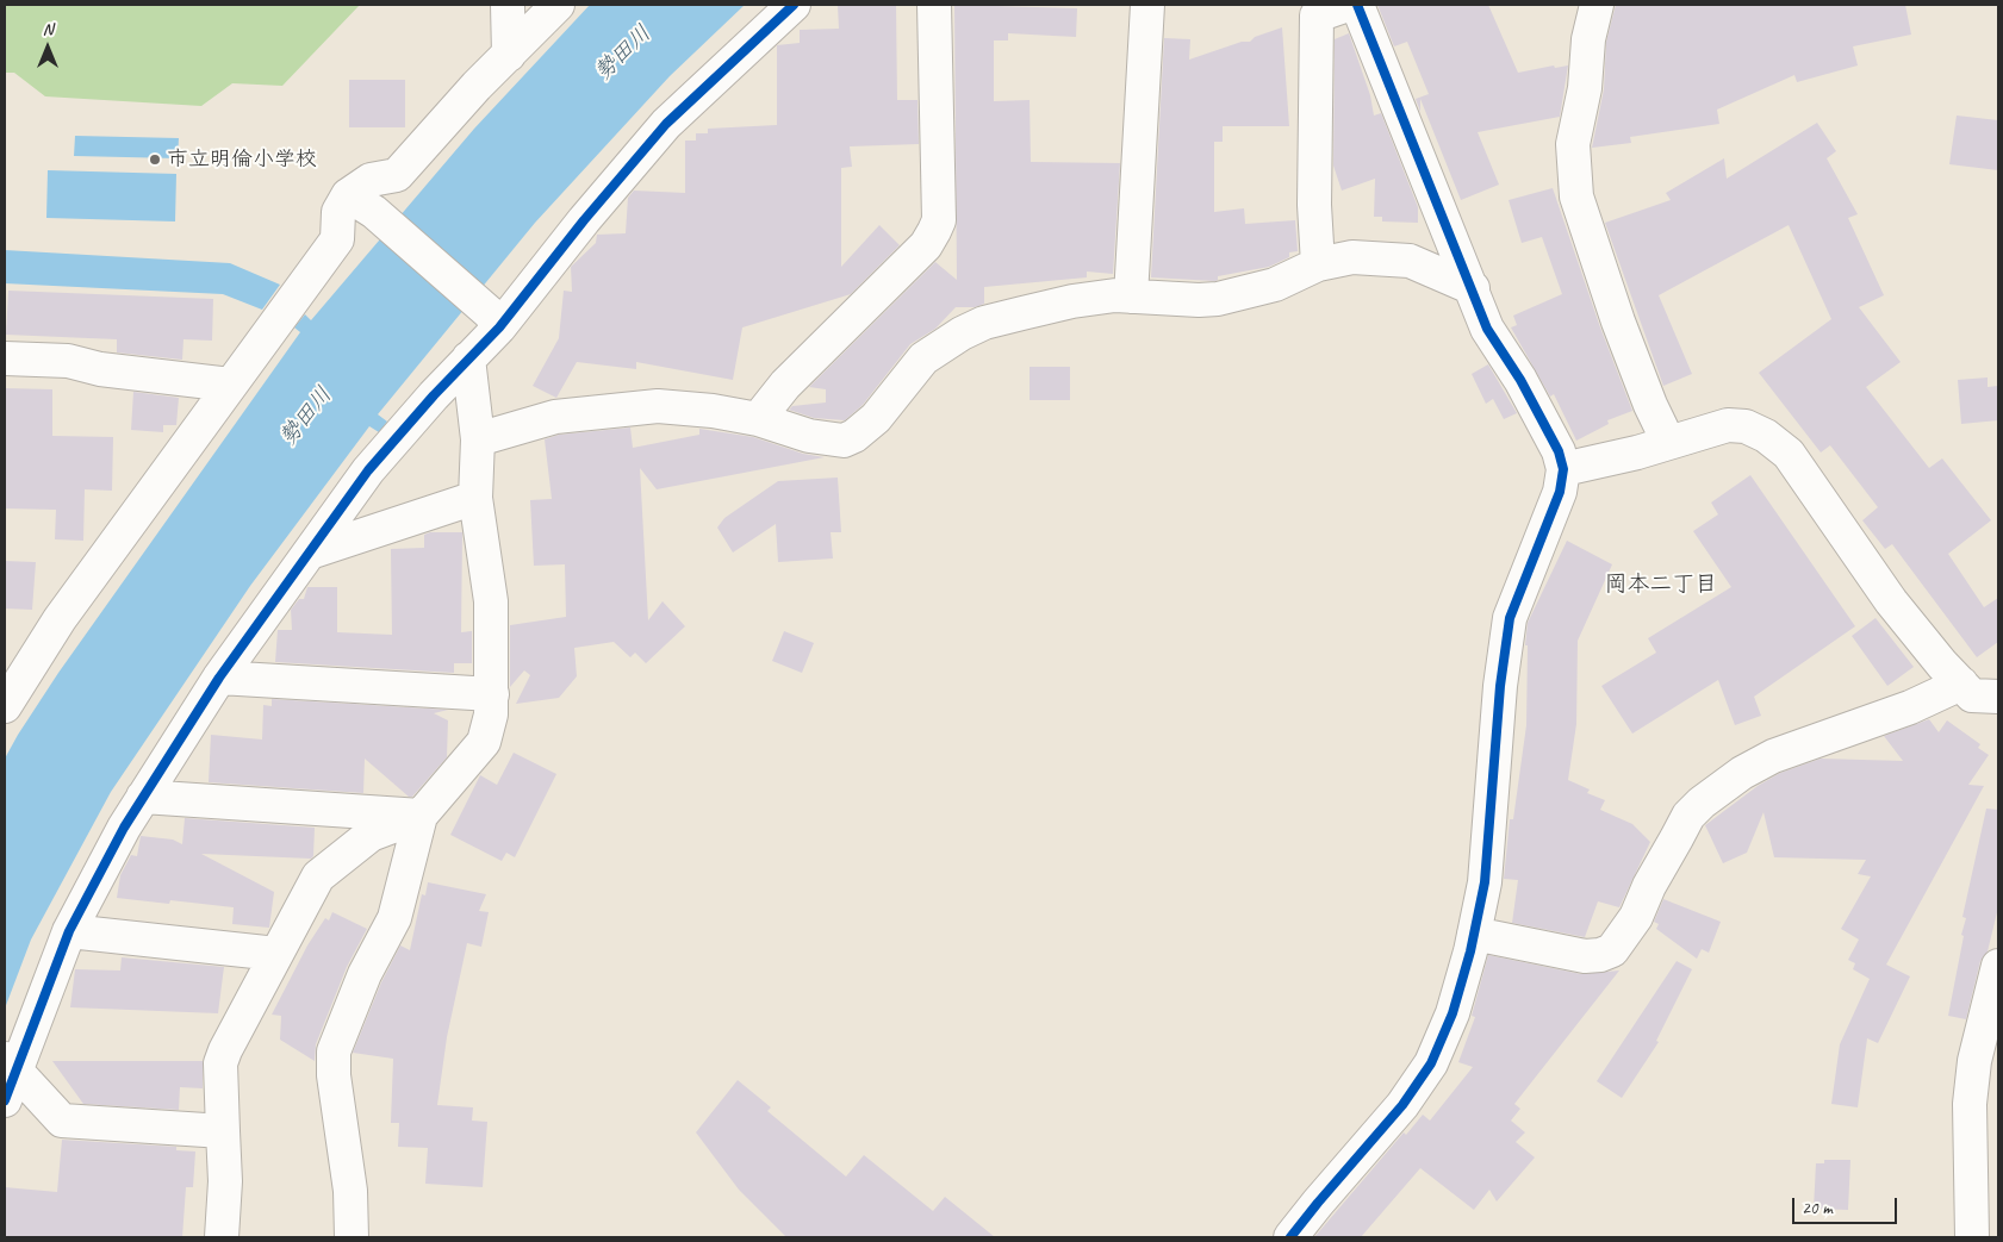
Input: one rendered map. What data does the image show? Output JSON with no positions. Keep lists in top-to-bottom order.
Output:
{
  "districts": ["岡本二丁目"],
  "water": ["勢田川"],
  "places": ["市立明倫小学校"],
  "scale_bar": "20 m",
  "north": "top"
}
